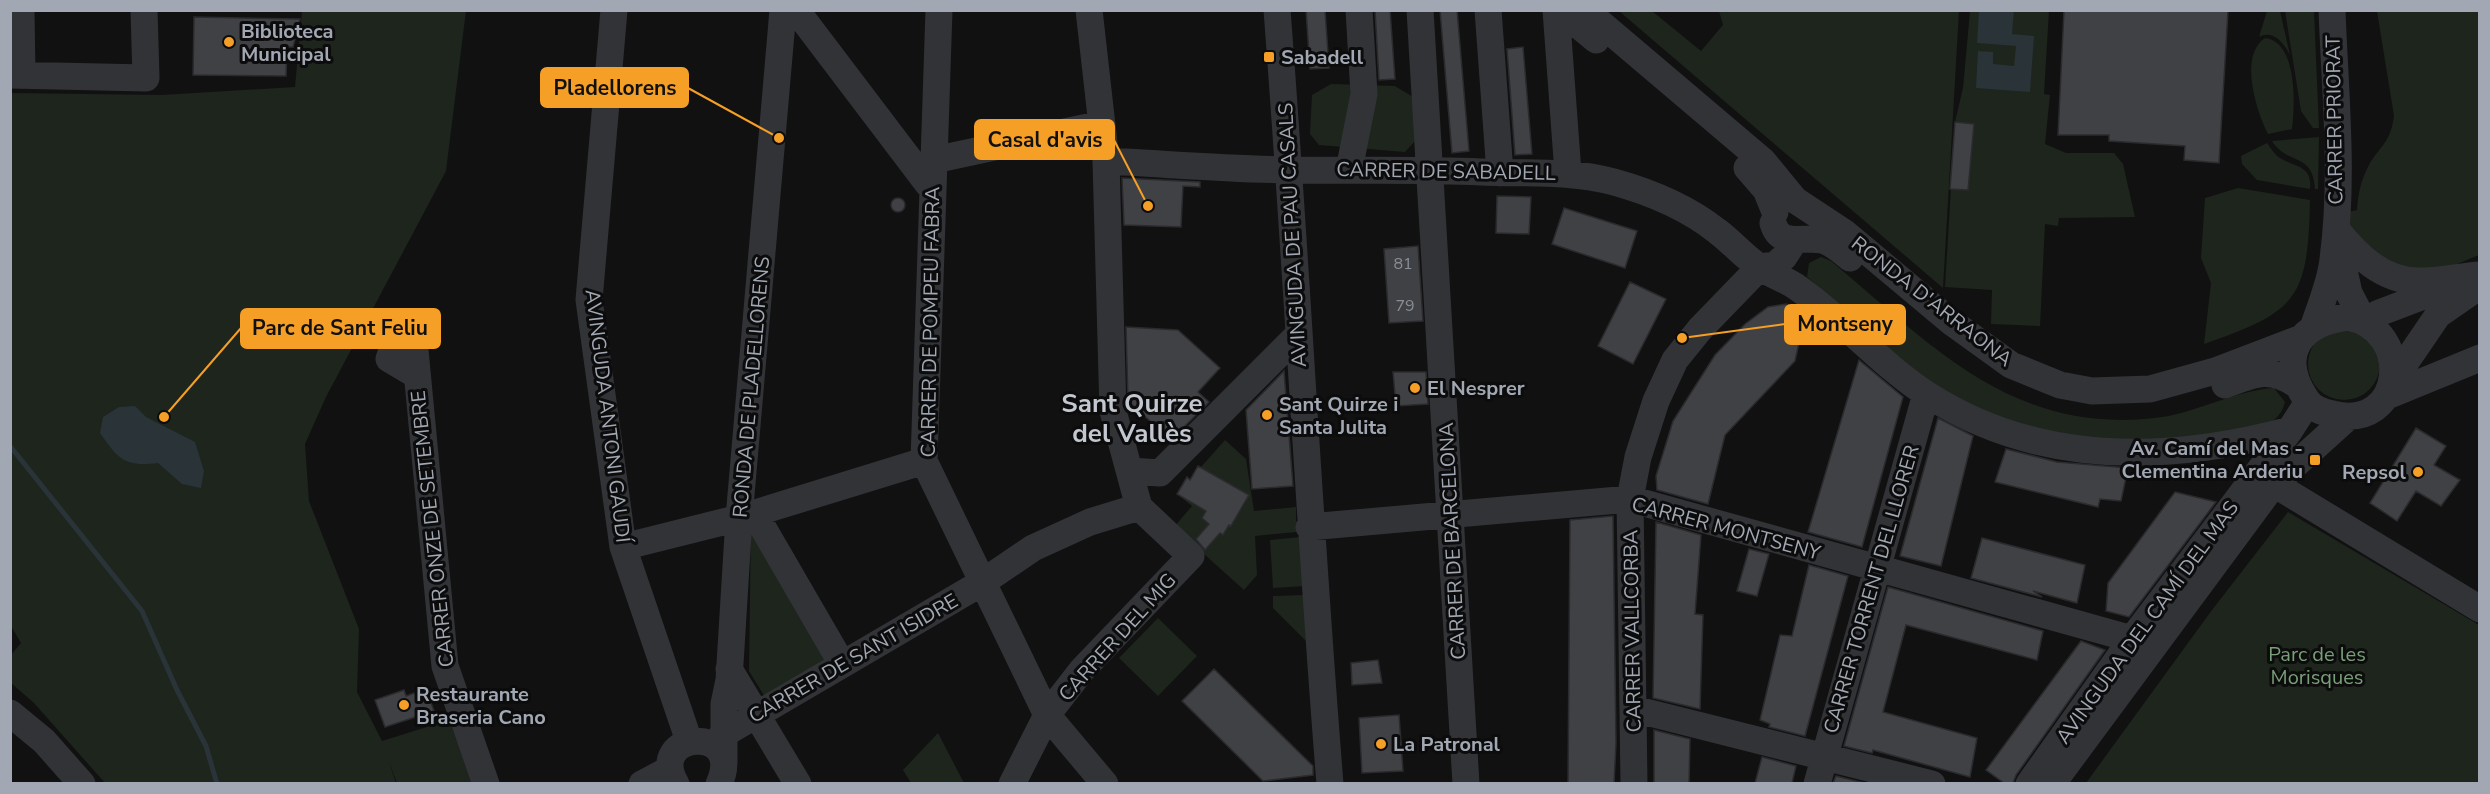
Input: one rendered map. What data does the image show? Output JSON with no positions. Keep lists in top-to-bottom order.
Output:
{
  "streets": {
    "street": [
      "CARRER PRIORAT",
      "CARRER DE SABADELL",
      "AVINGUDA DE PAU CASALS",
      "RONDA D'ARRAONA",
      "CARRER DE POMPEU FABRA",
      "RONDA DE PLADELLORENS",
      "AVINGUDA ANTONI GAUDÍ",
      "CARRER MONTSENY",
      "CARRER ONZE DE SETEMBRE",
      "CARRER DE BARCELONA",
      "CARRER TORRENT DEL LLORER",
      "AVINGUDA DEL CAMÍ DEL MAS",
      "CARRER VALLCORBA",
      "CARRER DEL MIG",
      "CARRER DE SANT ISIDRE"
    ]
  },
  "crossings": [
    ["CARRER PRIORAT", "RONDA D'ARRAONA"],
    ["CARRER PRIORAT", "AVINGUDA DEL CAMÍ DEL MAS"],
    ["CARRER DE SABADELL", "AVINGUDA DE PAU CASALS"],
    ["CARRER DE SABADELL", "CARRER DE BARCELONA"],
    ["CARRER DE SABADELL", "CARRER TORRENT DEL LLORER"],
    ["CARRER DE SABADELL", "AVINGUDA DEL CAMÍ DEL MAS"],
    ["CARRER DE SABADELL", "CARRER VALLCORBA"],
    ["AVINGUDA DE PAU CASALS", "CARRER MONTSENY"],
    ["RONDA D'ARRAONA", "AVINGUDA DEL CAMÍ DEL MAS"],
    ["RONDA D'ARRAONA", "CARRER VALLCORBA"],
    ["CARRER DE POMPEU FABRA", "CARRER DEL MIG"],
    ["CARRER DE POMPEU FABRA", "CARRER DE SANT ISIDRE"],
    ["RONDA DE PLADELLORENS", "CARRER DE SANT ISIDRE"],
    ["CARRER MONTSENY", "CARRER DE BARCELONA"],
    ["CARRER MONTSENY", "CARRER TORRENT DEL LLORER"],
    ["CARRER MONTSENY", "AVINGUDA DEL CAMÍ DEL MAS"],
    ["CARRER MONTSENY", "CARRER VALLCORBA"],
    ["CARRER DEL MIG", "CARRER DE SANT ISIDRE"]
  ],
  "districts": ["Sant Quirze del Vallès"],
  "parks": ["Parc de les Morisques"],
  "places": {
    "other": [
      "Biblioteca Municipal",
      "Pladellorens",
      "Casal d'avis",
      "Montseny",
      "El Nesprer",
      "Sant Quirze i Santa Julita",
      "Parc de Sant Feliu",
      "Repsol",
      "Restaurante Braseria Cano",
      "La Patronal"
    ],
    "transit": ["Sabadell", "Av. Camí del Mas - Clementina Arderiu"]
  },
  "house_numbers": ["81", "79"]
}
